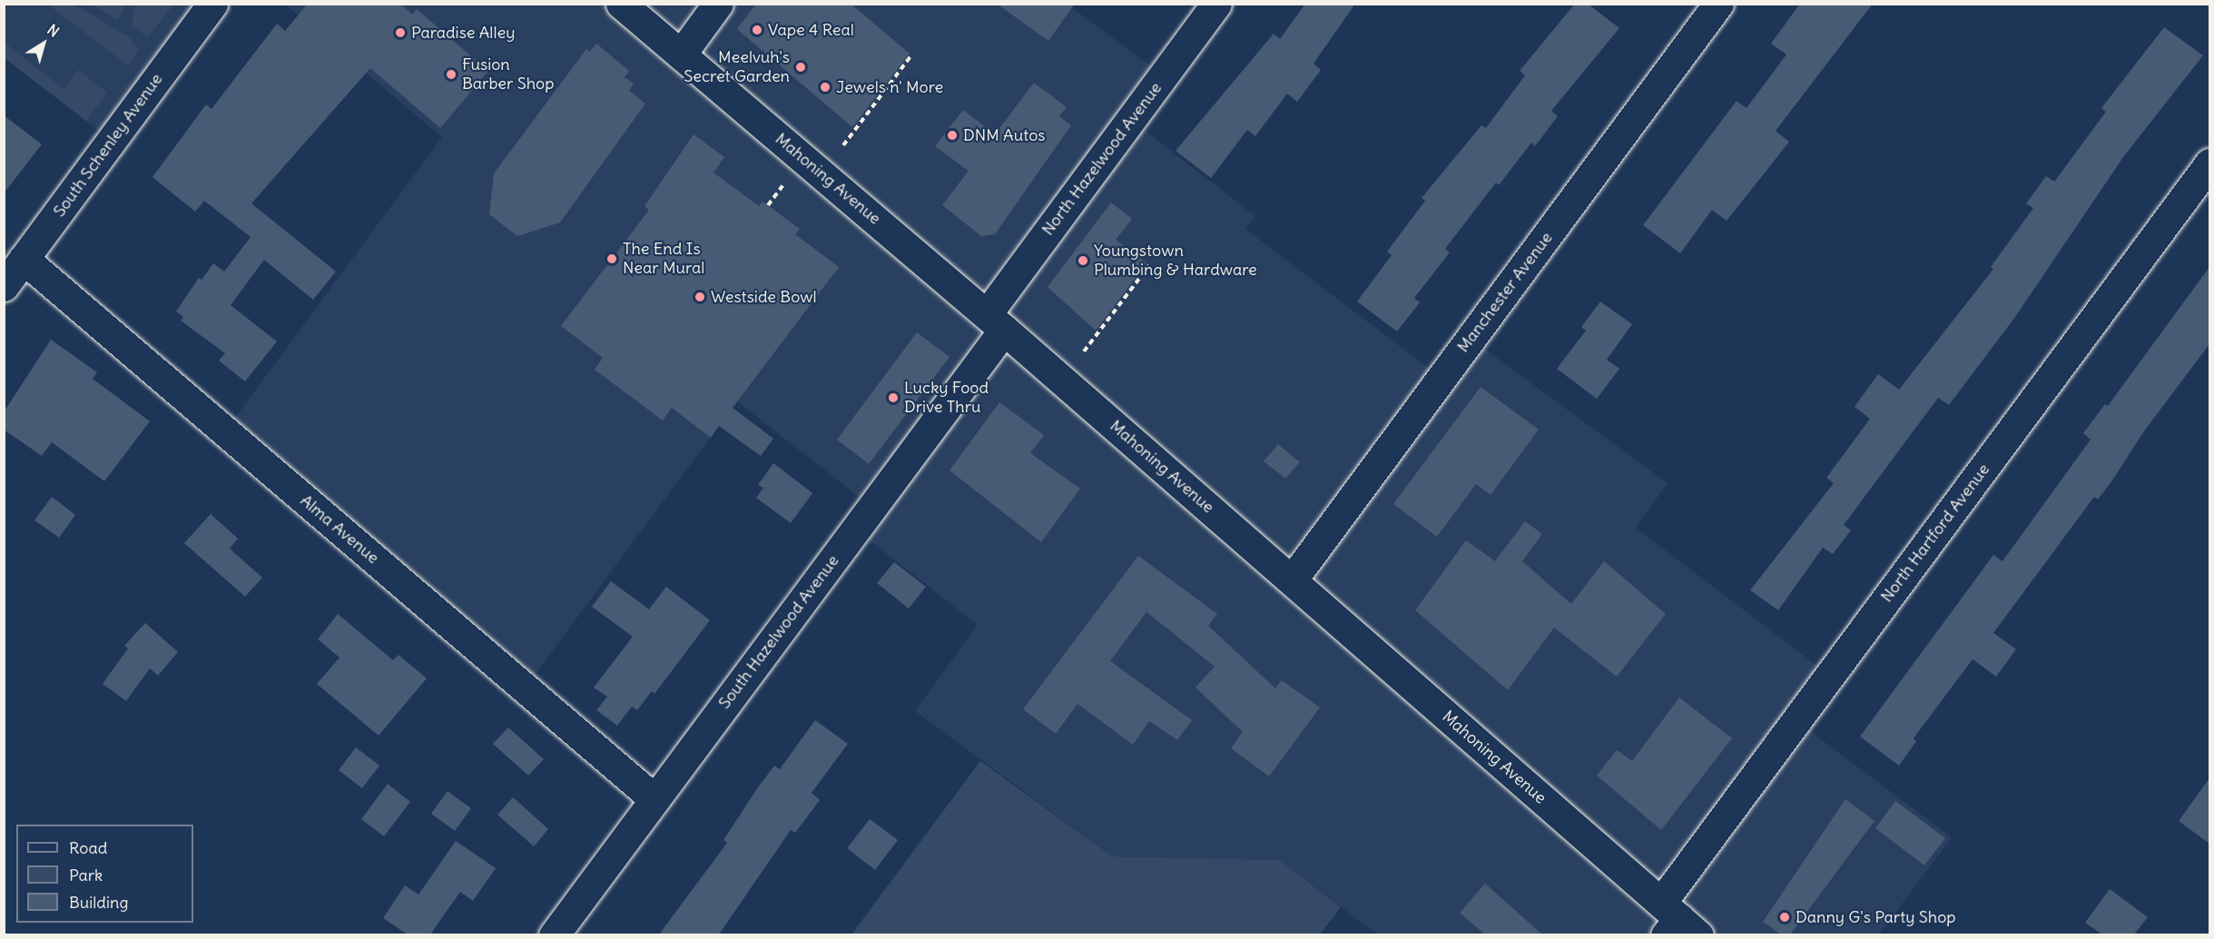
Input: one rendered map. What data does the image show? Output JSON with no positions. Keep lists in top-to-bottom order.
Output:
{
  "streets": {
    "street": [
      "South Schenley Avenue",
      "North Hazelwood Avenue",
      "Mahoning Avenue",
      "Manchester Avenue",
      "Alma Avenue",
      "North Hartford Avenue",
      "South Hazelwood Avenue"
    ]
  },
  "crossings": [
    ["South Schenley Avenue", "Alma Avenue"],
    ["North Hazelwood Avenue", "Mahoning Avenue"],
    ["North Hazelwood Avenue", "South Hazelwood Avenue"],
    ["Mahoning Avenue", "Manchester Avenue"],
    ["Mahoning Avenue", "North Hartford Avenue"],
    ["Mahoning Avenue", "South Hazelwood Avenue"],
    ["Alma Avenue", "South Hazelwood Avenue"]
  ],
  "places": [
    "Vape 4 Real",
    "Paradise Alley",
    "Meelvuh's Secret Garden",
    "Fusion Barber Shop",
    "Jewels n' More",
    "DNM Autos",
    "The End Is Near Mural",
    "Youngstown Plumbing & Hardware",
    "Westside Bowl",
    "Lucky Food Drive Thru",
    "Danny G's Party Shop"
  ],
  "legend": ["Road", "Park", "Building"],
  "north": "top right"
}
